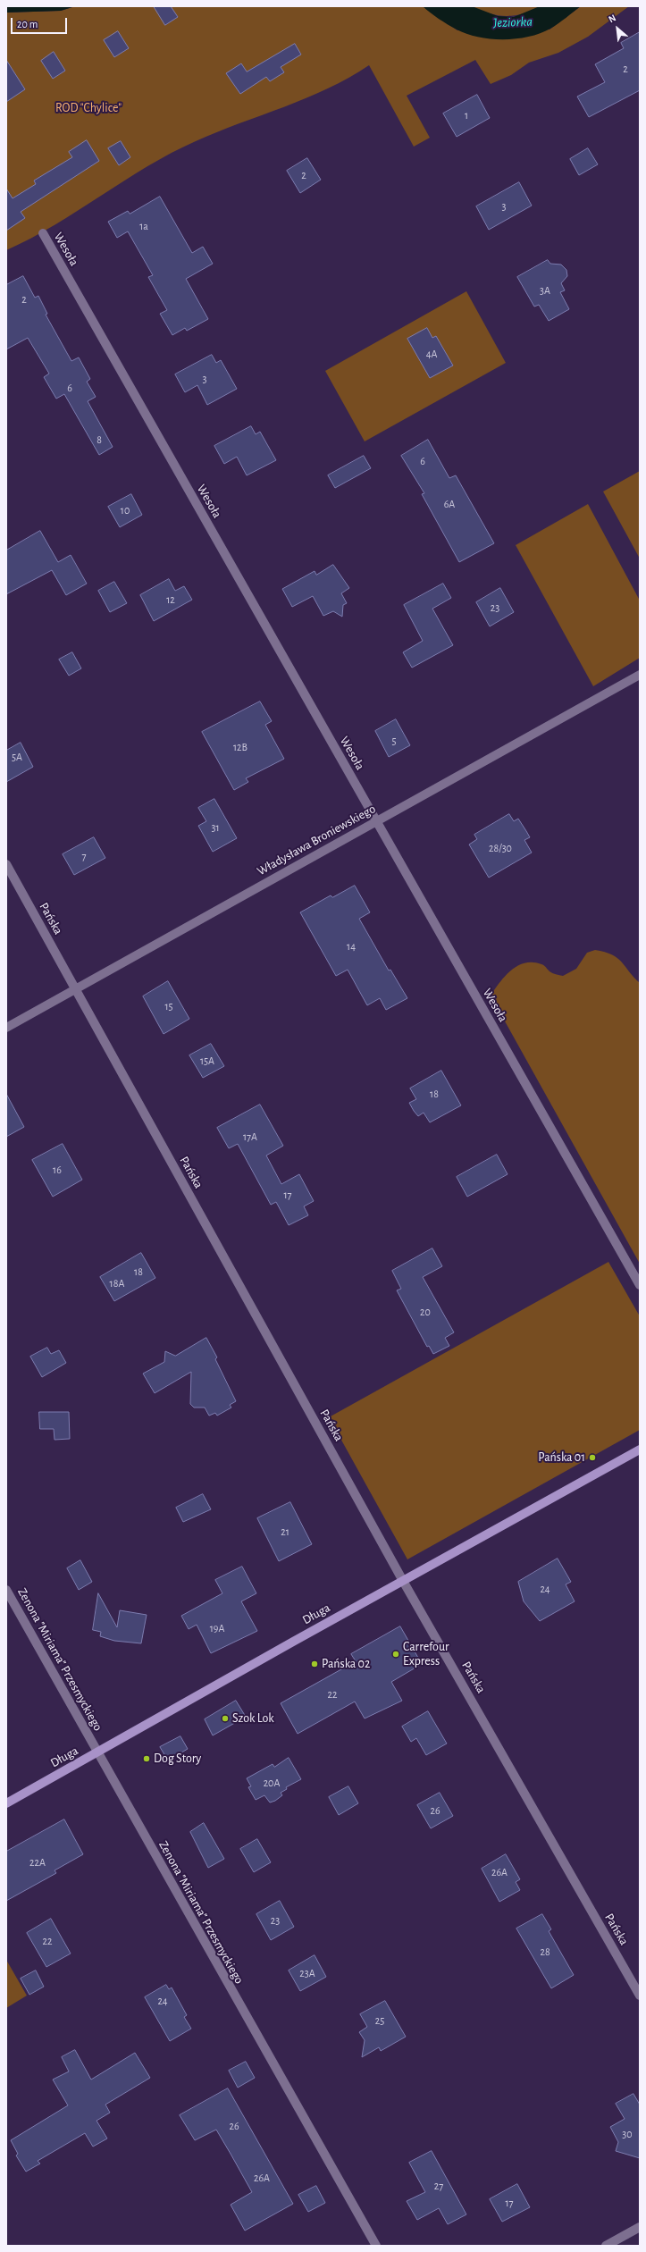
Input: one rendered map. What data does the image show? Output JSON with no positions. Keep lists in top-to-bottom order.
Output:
{
  "streets": {
    "street": [
      "Wesoła",
      "Władysława Broniewskiego",
      "Pańska",
      "Długa",
      "Zenona \"Miriama\" Przesmyckiego"
    ]
  },
  "crossings": [
    ["Wesoła", "Władysława Broniewskiego"],
    ["Władysława Broniewskiego", "Pańska"],
    ["Pańska", "Długa"],
    ["Długa", "Zenona \"Miriama\" Przesmyckiego"]
  ],
  "water": ["Jeziorka"],
  "parks": ["ROD \"Chylice\""],
  "places": [
    "Pańska 01",
    "Carrefour Express",
    "Pańska 02",
    "Szok Lok",
    "Dog Story"
  ],
  "house_numbers": [
    "2",
    "1",
    "2",
    "3",
    "1a",
    "3A",
    "2",
    "4A",
    "3",
    "6",
    "8",
    "6",
    "6A",
    "10",
    "12",
    "23",
    "5",
    "12B",
    "5A",
    "31",
    "28/30",
    "7",
    "14",
    "15",
    "15A",
    "18",
    "17A",
    "16",
    "17",
    "18",
    "18A",
    "20",
    "21",
    "24",
    "19A",
    "22",
    "20A",
    "26",
    "22A",
    "26A",
    "23",
    "22",
    "28",
    "23A",
    "24",
    "25",
    "26",
    "30",
    "26A",
    "27",
    "17"
  ],
  "scale_bar": "20 m",
  "north": "top left"
}
